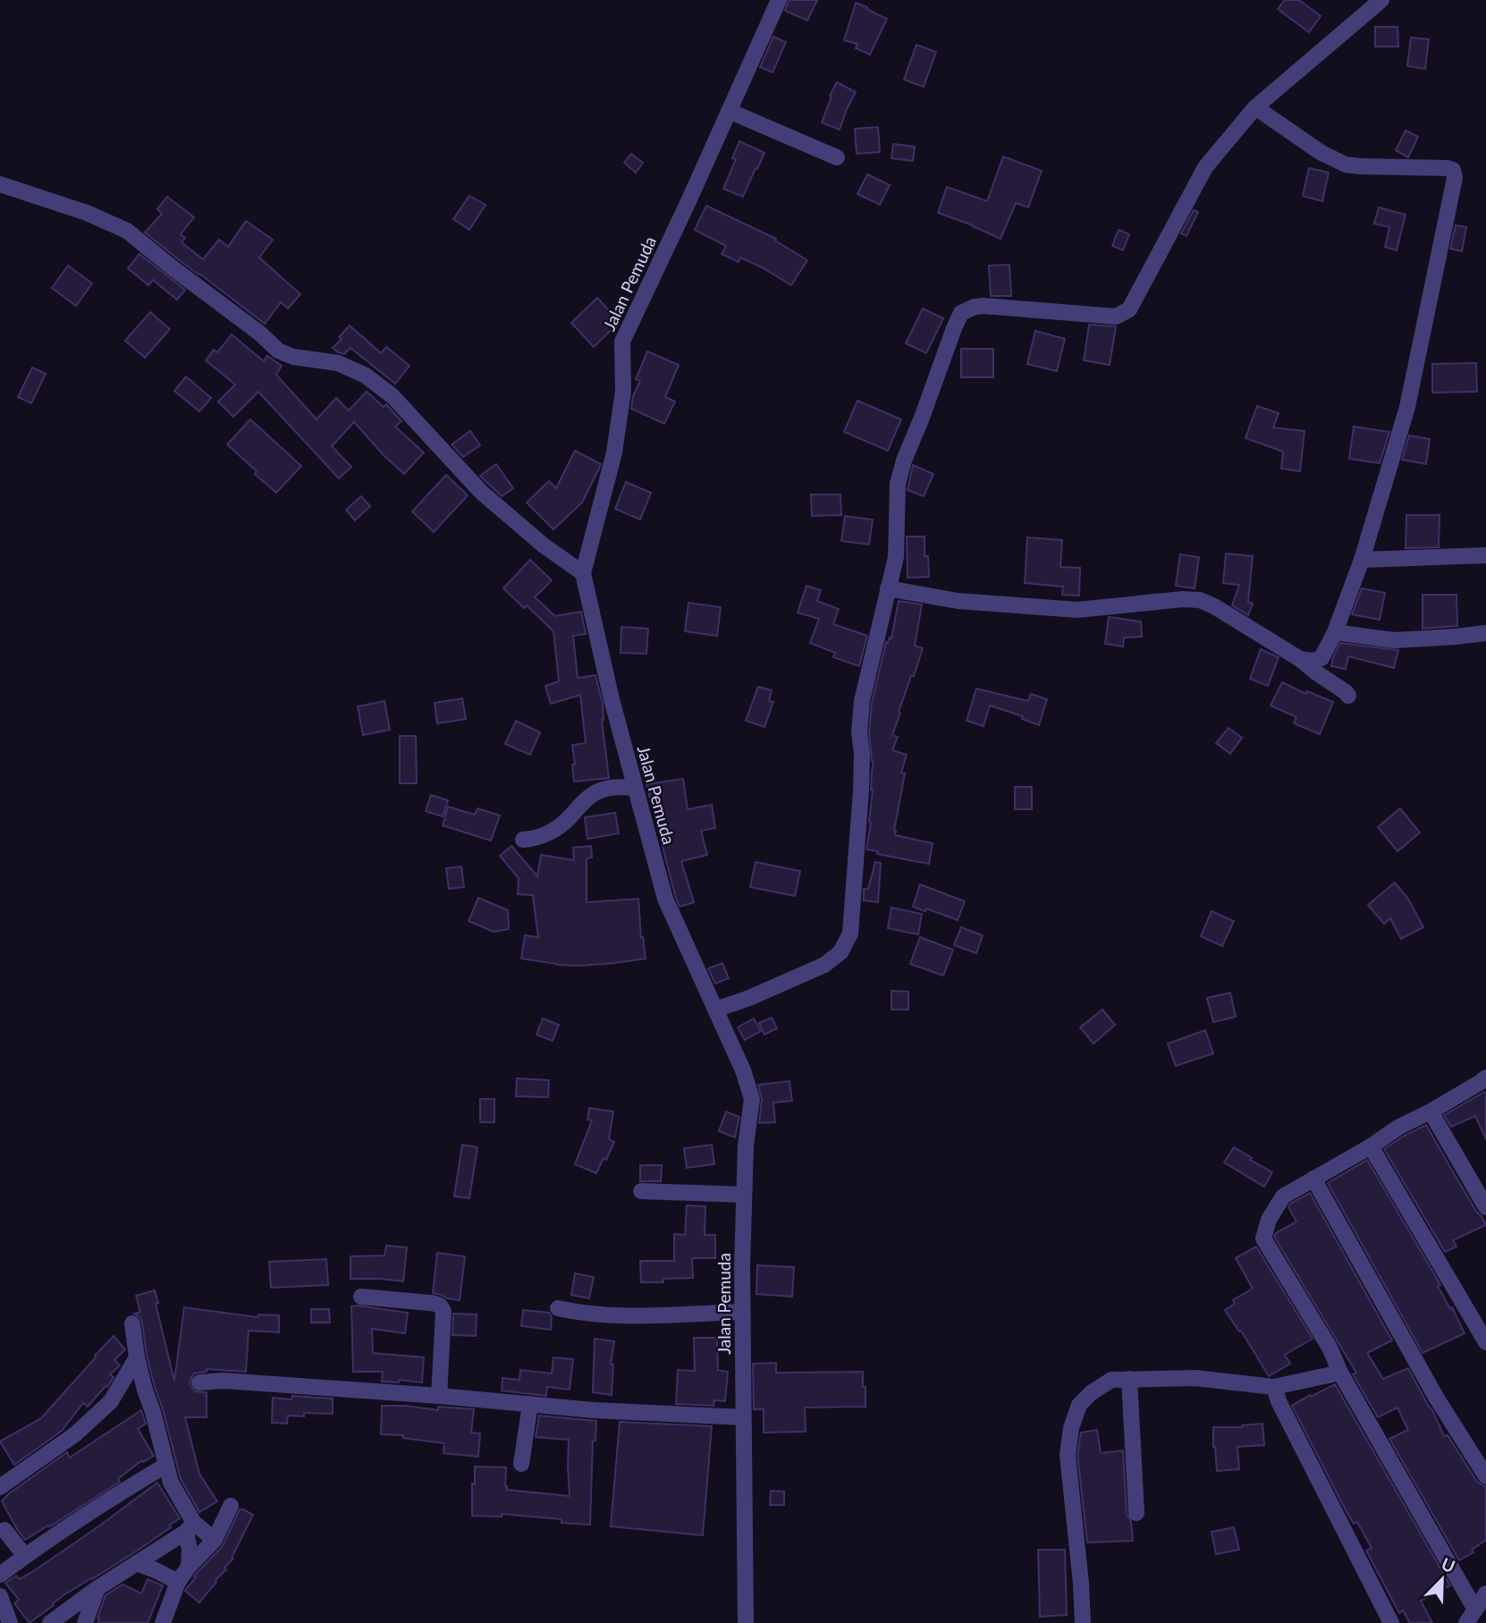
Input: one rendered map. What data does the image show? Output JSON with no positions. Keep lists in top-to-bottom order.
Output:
{
  "streets": {
    "street": ["Jalan Pemuda"]
  },
  "north": "top right"
}
